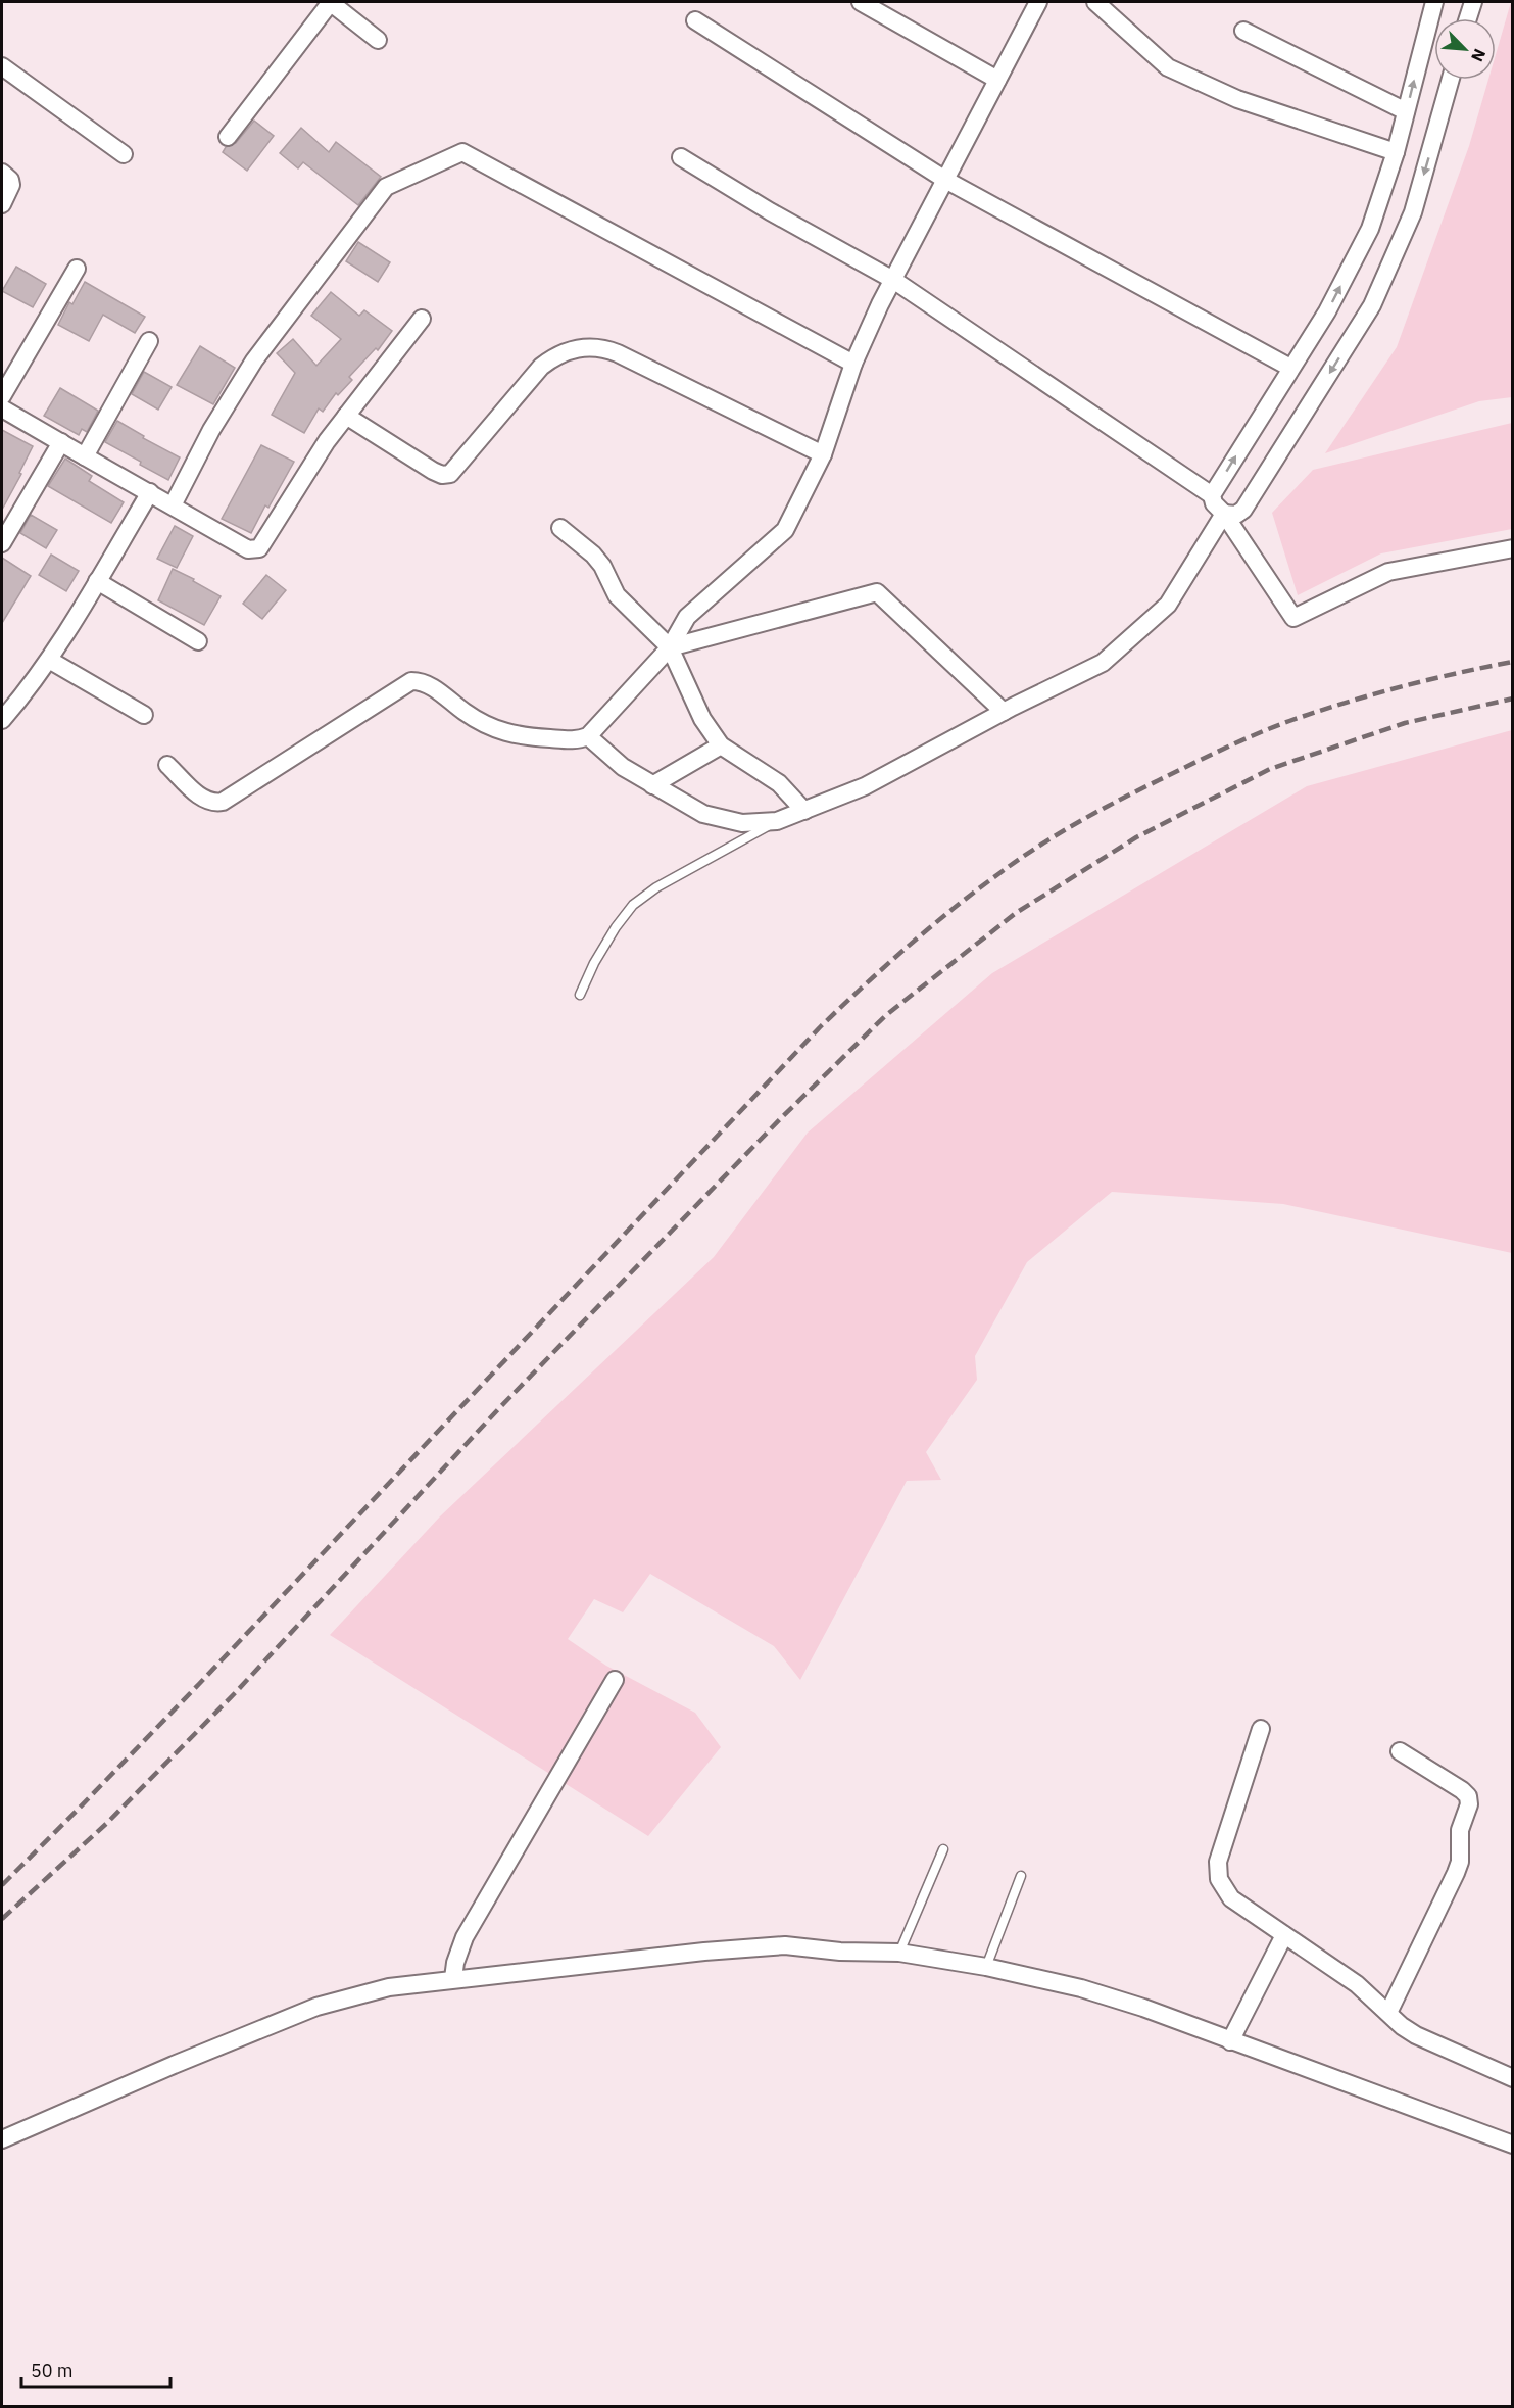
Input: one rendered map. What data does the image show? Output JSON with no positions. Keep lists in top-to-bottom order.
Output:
{
  "scale_bar": "50 m",
  "north": "bottom right"
}
